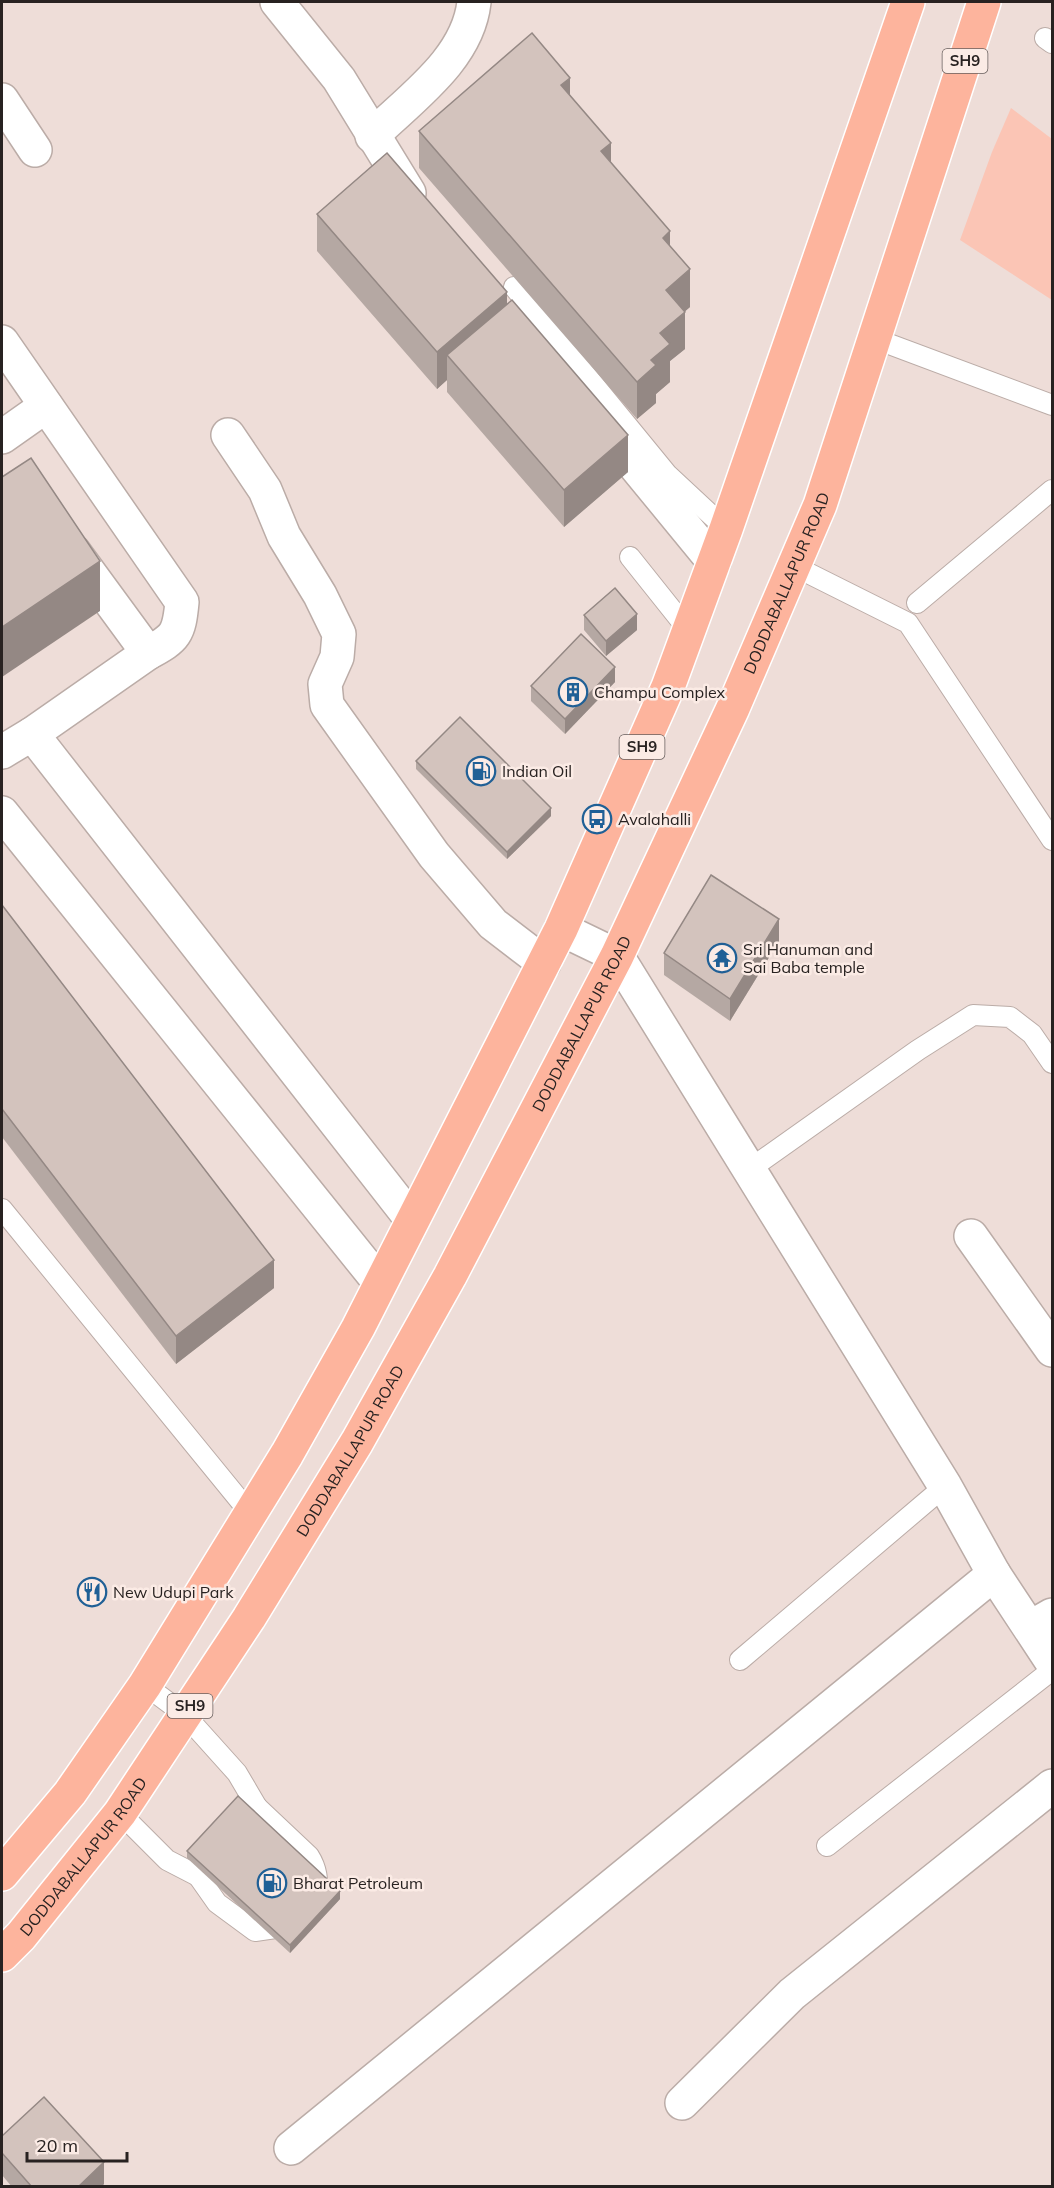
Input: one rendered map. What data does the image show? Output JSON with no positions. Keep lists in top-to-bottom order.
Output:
{
  "streets": {
    "main road": ["SH9", "DODDABALLAPUR ROAD"]
  },
  "places": {
    "building": ["Champu Complex"],
    "fuel station": ["Indian Oil", "Bharat Petroleum"],
    "bus stop": ["Avalahalli"],
    "temple": ["Sri Hanuman and Sai Baba temple"],
    "restaurant": ["New Udupi Park"]
  },
  "scale_bar": "20 m"
}
